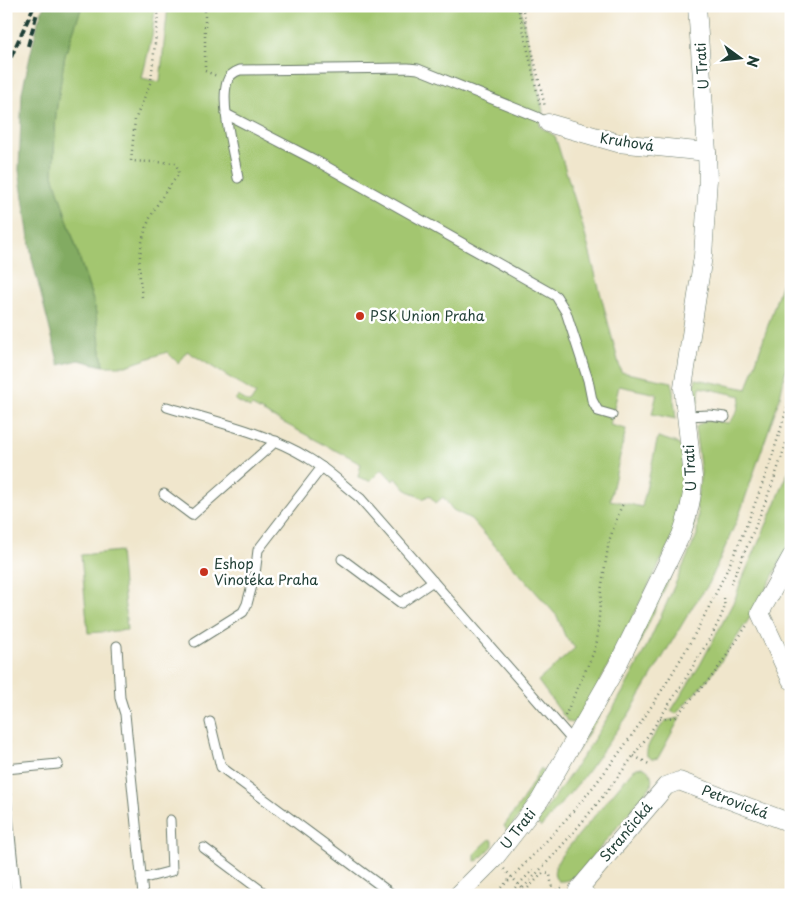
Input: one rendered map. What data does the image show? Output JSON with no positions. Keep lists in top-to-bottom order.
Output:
{
  "streets": {
    "street": [
      "U Trati",
      "Kruhová",
      "Petrovická",
      "Strančická"
    ]
  },
  "crossings": [
    ["U Trati", "Kruhová"],
    ["Petrovická", "Strančická"]
  ],
  "places": ["PSK Union Praha", "Eshop Vinotéka Praha"],
  "north": "right"
}
